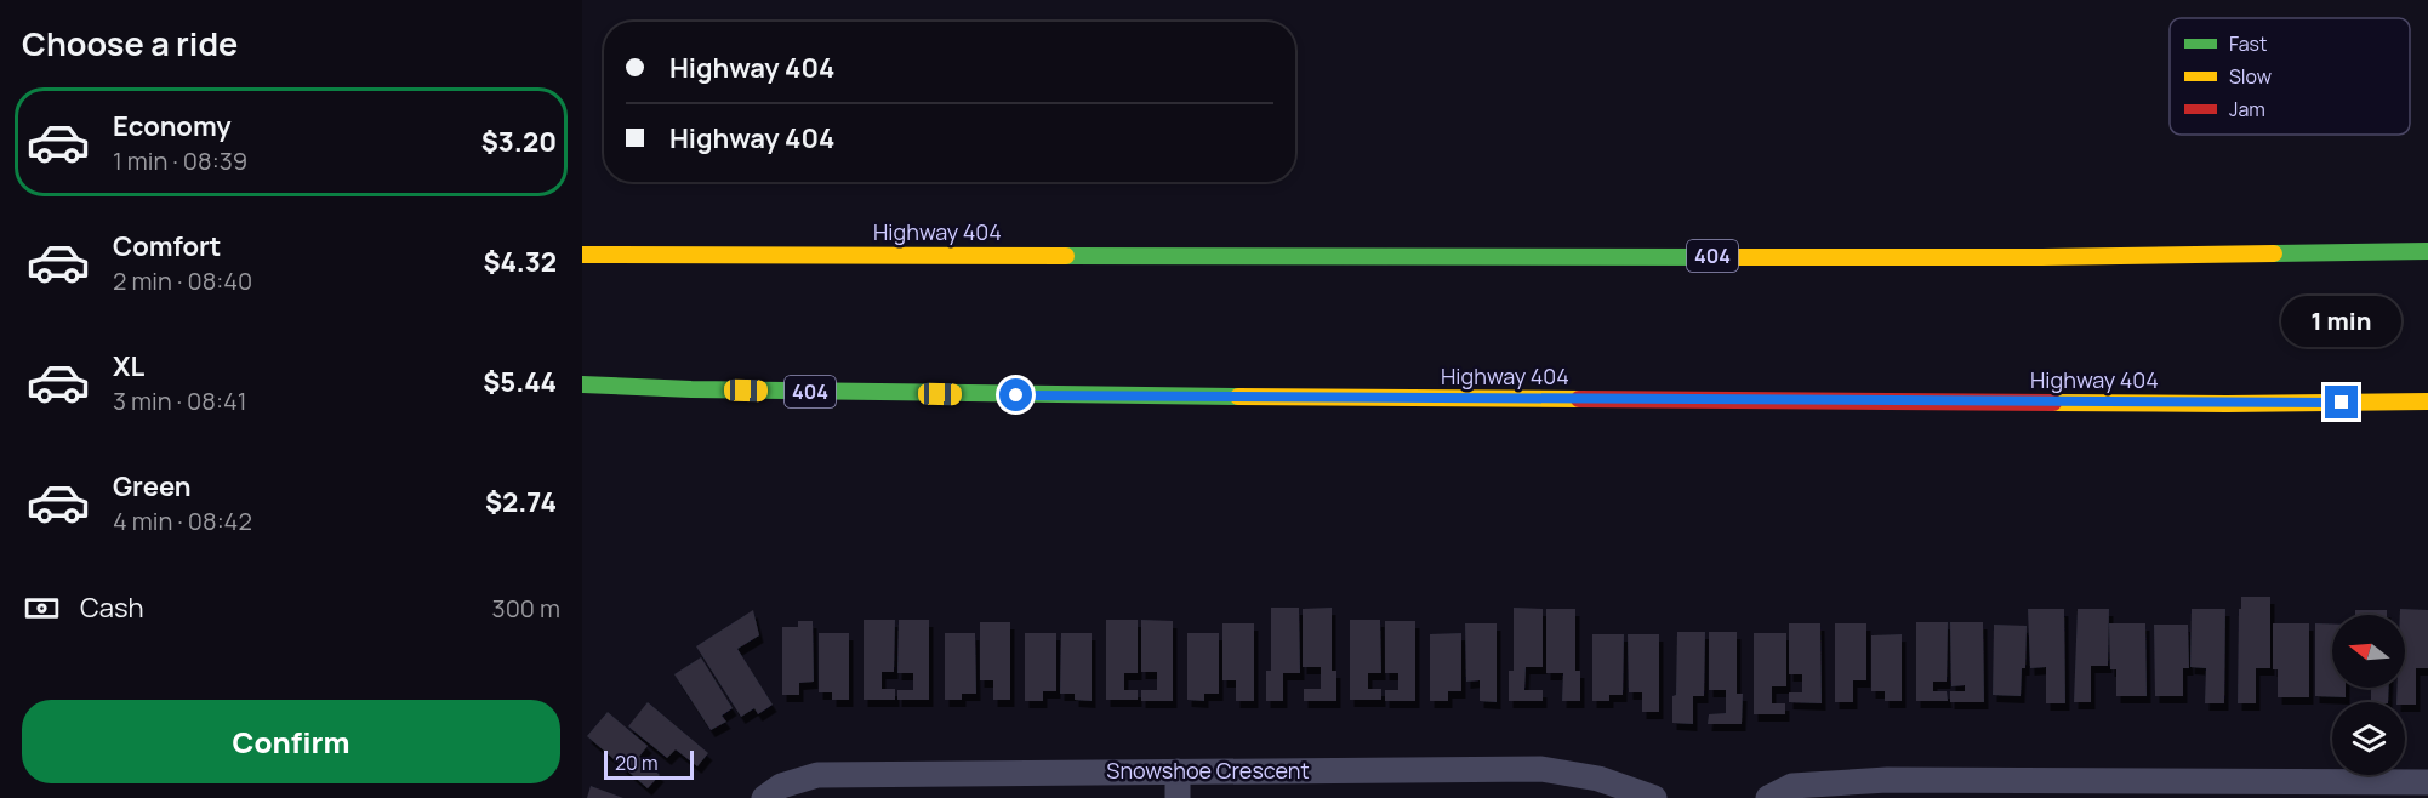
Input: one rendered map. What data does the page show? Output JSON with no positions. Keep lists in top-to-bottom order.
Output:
{
  "streets": {
    "highway": ["Highway 404", "404"],
    "street": ["Snowshoe Crescent"]
  },
  "legend": ["Fast", "Slow", "Jam"],
  "scale_bar": "20 m",
  "north": "left",
  "page": {
    "heading": "Choose a ride",
    "banner": ["Highway 404", "Highway 404"],
    "list": [
      {
        "name": "Economy",
        "note": "1 min · 08:39",
        "value": "$3.20"
      },
      {
        "name": "Comfort",
        "note": "2 min · 08:40",
        "value": "$4.32"
      },
      {
        "name": "XL",
        "note": "3 min · 08:41",
        "value": "$5.44"
      },
      {
        "name": "Green",
        "note": "4 min · 08:42",
        "value": "$2.74"
      }
    ],
    "bubble": "1 min",
    "pay": ["Cash", "300 m"],
    "buttons": "Confirm",
    "scale": "20 m"
  }
}
